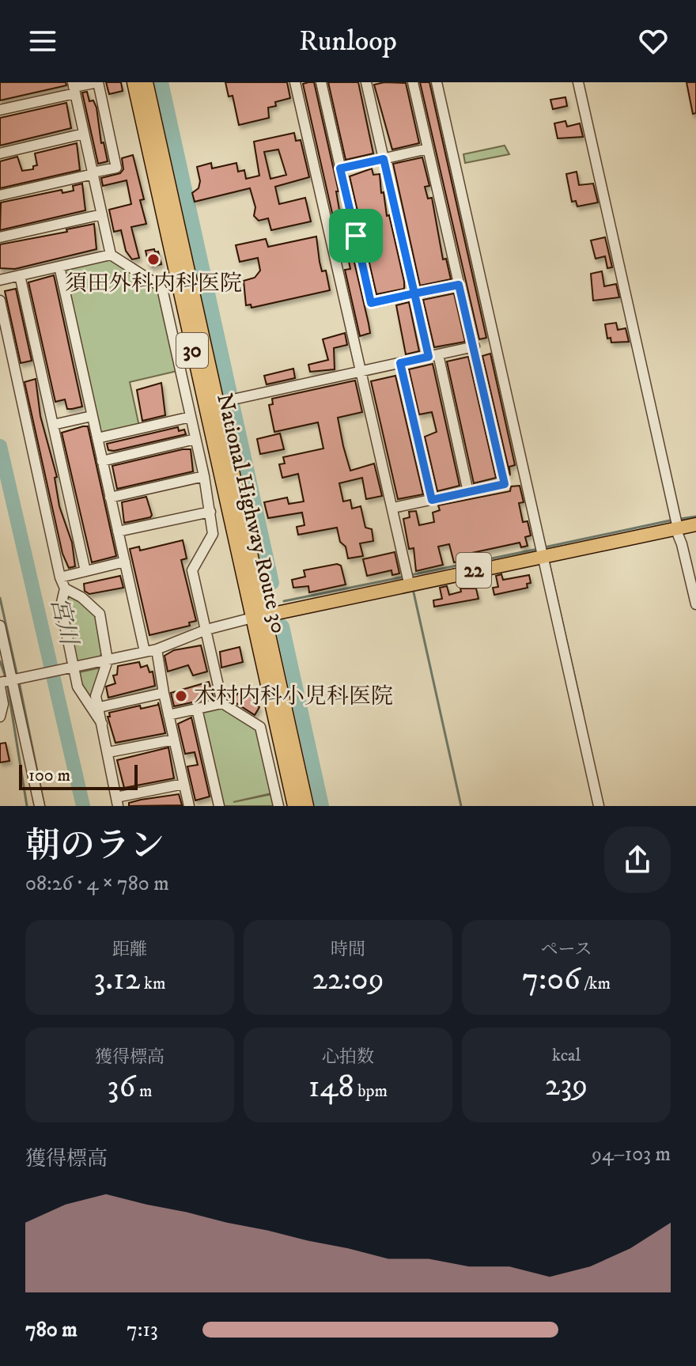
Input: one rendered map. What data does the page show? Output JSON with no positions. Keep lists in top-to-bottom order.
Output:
{
  "streets": {
    "highway": ["30", "National Highway Route 30"],
    "main road": ["22"]
  },
  "crossings": [
    ["National Highway Route 30", "22"]
  ],
  "water": ["宮川"],
  "places": ["須田外科内科医院", "木村内科小児科医院"],
  "scale_bar": "100 m",
  "page": {
    "header": "Runloop",
    "scale": "100 m",
    "heading": ["朝のラン", "08:26 · 4 × 780 m"],
    "stats": [
      ["距離", "3.12 km"],
      ["時間", "22:09"],
      ["ペース", "7:06 /km"],
      ["獲得標高", "36 m"],
      ["心拍数", "148 bpm"],
      ["kcal", "239"]
    ],
    "chart": ["獲得標高", "94–103 m"],
    "list": [
      {
        "name": "780 m",
        "note": "7:13"
      }
    ]
  }
}
